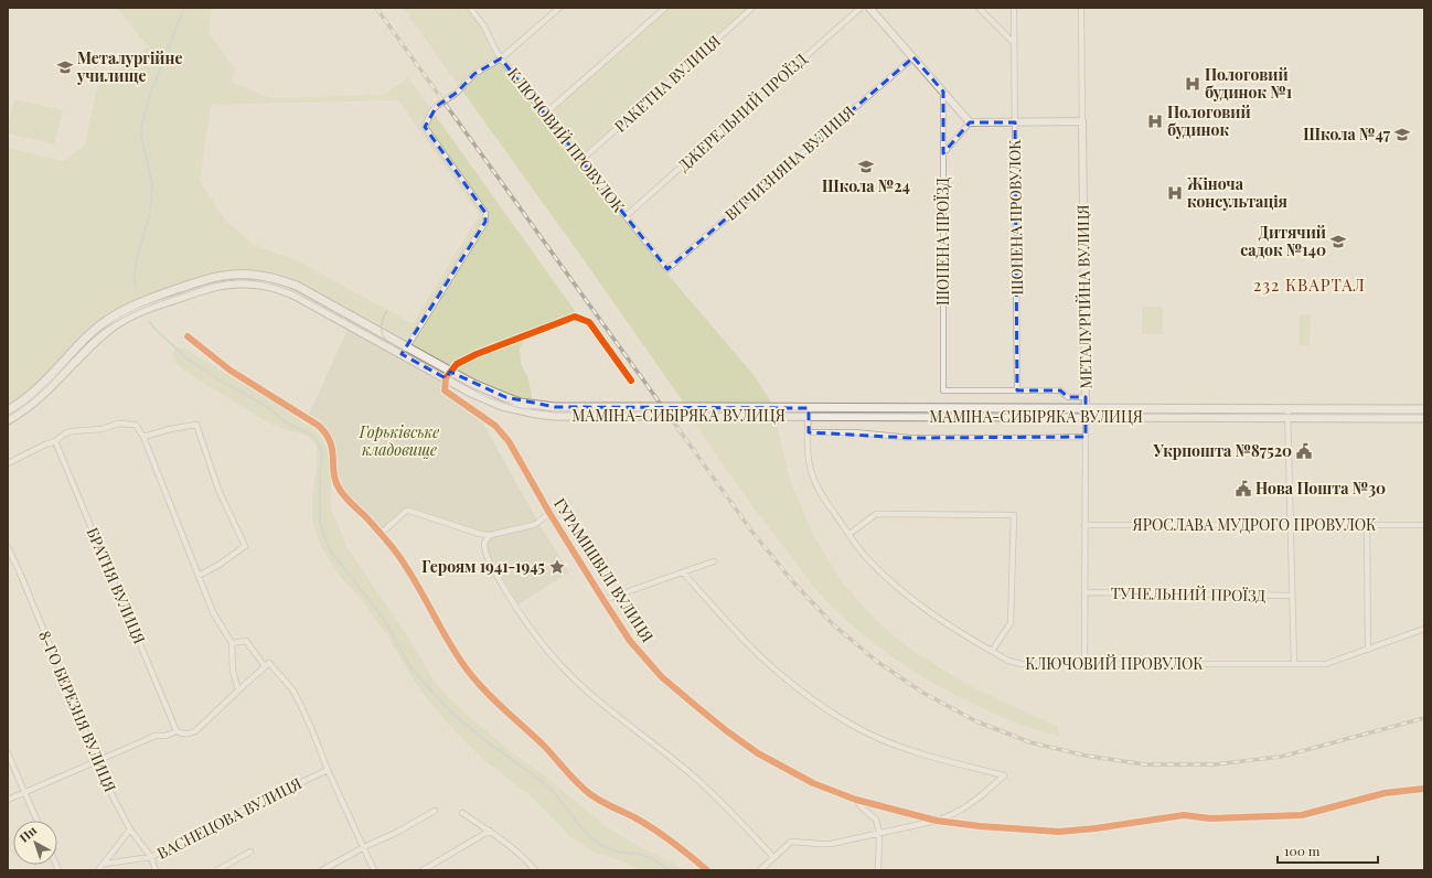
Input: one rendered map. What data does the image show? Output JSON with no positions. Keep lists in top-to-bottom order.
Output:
{
  "streets": {
    "main road": ["МАМІНА-СИБІРЯКА ВУЛИЦЯ"],
    "street": [
      "РАКЕТНА ВУЛИЦЯ",
      "ДЖЕРЕЛЬНИЙ ПРОЇЗД",
      "КЛЮЧОВИЙ ПРОВУЛОК",
      "ВІТЧИЗНЯНА ВУЛИЦЯ",
      "ШОПЕНА ПРОВУЛОК",
      "ШОПЕНА ПРОЇЗД",
      "МЕТАЛУРГІЙНА ВУЛИЦЯ",
      "ЯРОСЛАВА МУДРОГО ПРОВУЛОК",
      "ГУРАМІШВІЛІ ВУЛИЦЯ",
      "БРАТНЯ ВУЛИЦЯ",
      "ТУНЕЛЬНИЙ ПРОЇЗД",
      "8-ГО БЕРЕЗНЯ ВУЛИЦЯ",
      "ВАСНЕЦОВА ВУЛИЦЯ"
    ]
  },
  "crossings": [
    ["РАКЕТНА ВУЛИЦЯ", "КЛЮЧОВИЙ ПРОВУЛОК"],
    ["ДЖЕРЕЛЬНИЙ ПРОЇЗД", "КЛЮЧОВИЙ ПРОВУЛОК"],
    ["КЛЮЧОВИЙ ПРОВУЛОК", "ВІТЧИЗНЯНА ВУЛИЦЯ"],
    ["КЛЮЧОВИЙ ПРОВУЛОК", "МЕТАЛУРГІЙНА ВУЛИЦЯ"],
    ["КЛЮЧОВИЙ ПРОВУЛОК", "МАМІНА-СИБІРЯКА ВУЛИЦЯ"],
    ["ШОПЕНА ПРОВУЛОК", "ШОПЕНА ПРОЇЗД"],
    ["МЕТАЛУРГІЙНА ВУЛИЦЯ", "МАМІНА-СИБІРЯКА ВУЛИЦЯ"],
    ["МЕТАЛУРГІЙНА ВУЛИЦЯ", "ЯРОСЛАВА МУДРОГО ПРОВУЛОК"],
    ["МЕТАЛУРГІЙНА ВУЛИЦЯ", "ТУНЕЛЬНИЙ ПРОЇЗД"],
    ["МАМІНА-СИБІРЯКА ВУЛИЦЯ", "ГУРАМІШВІЛІ ВУЛИЦЯ"],
    ["8-ГО БЕРЕЗНЯ ВУЛИЦЯ", "ВАСНЕЦОВА ВУЛИЦЯ"]
  ],
  "districts": ["232 КВАРТАЛ"],
  "parks": ["Горьківське кладовище"],
  "places": {
    "school or university": [
      "Металургійне училище",
      "Школа №47",
      "Школа №24",
      "Дитячий садок №140"
    ],
    "hospital": ["Пологовий будинок №1", "Пологовий будинок", "Жіноча консультація"],
    "public building": ["Укрпошта №87520", "Нова Пошта №30"],
    "place": ["Героям 1941-1945"]
  },
  "scale_bar": "100 m",
  "north": "top left"
}
